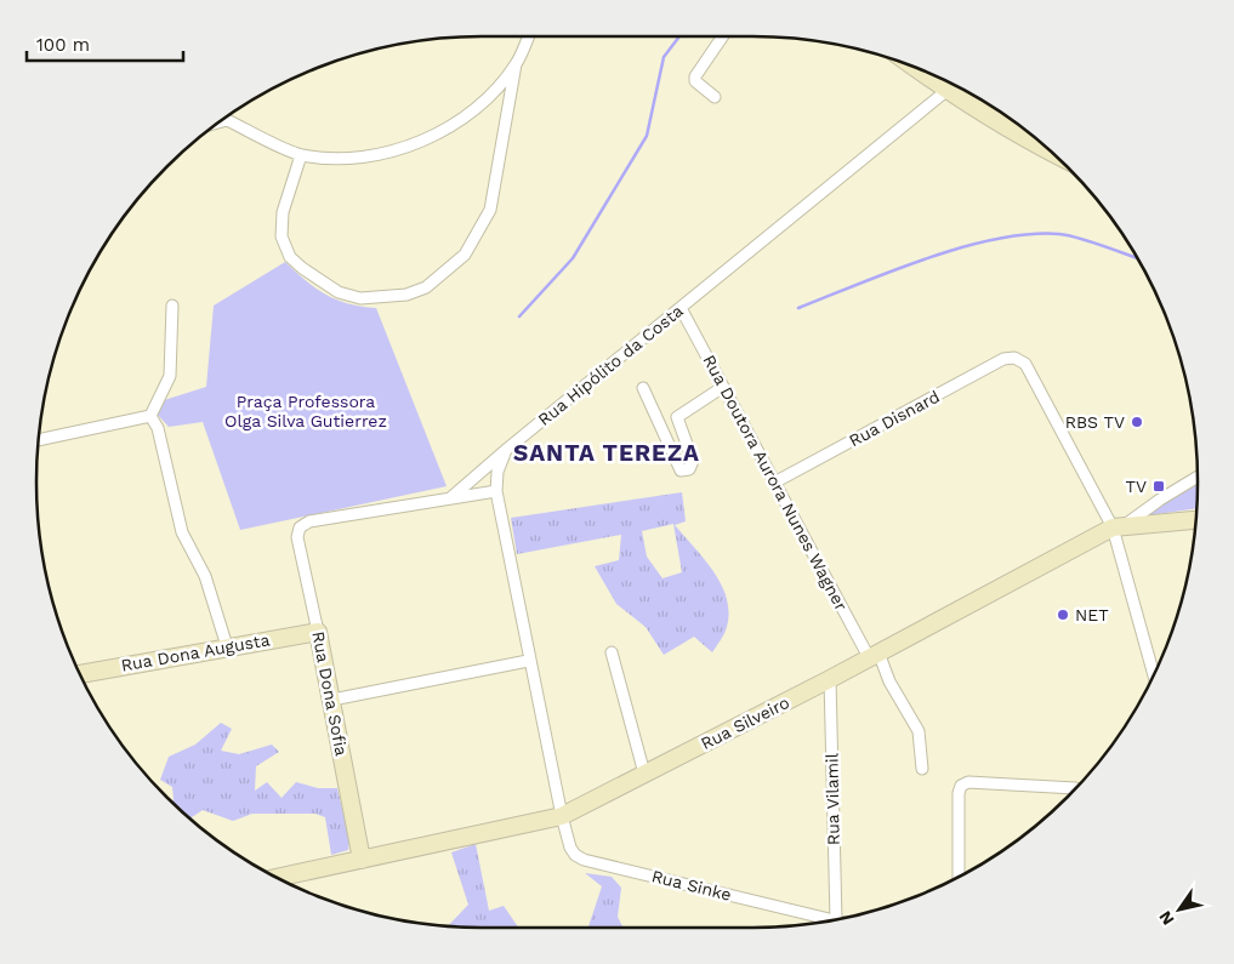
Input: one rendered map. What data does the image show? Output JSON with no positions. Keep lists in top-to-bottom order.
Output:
{
  "streets": {
    "street": [
      "Rua Hipólito da Costa",
      "Rua Disnard",
      "Rua Doutora Aurora Nunes Wagner",
      "Rua Dona Augusta",
      "Rua Dona Sofia",
      "Rua Silveiro",
      "Rua Vilamil",
      "Rua Sinke"
    ]
  },
  "crossings": [
    ["Rua Hipólito da Costa", "Rua Doutora Aurora Nunes Wagner"],
    ["Rua Hipólito da Costa", "Rua Dona Sofia"],
    ["Rua Disnard", "Rua Doutora Aurora Nunes Wagner"],
    ["Rua Disnard", "Rua Silveiro"],
    ["Rua Doutora Aurora Nunes Wagner", "Rua Silveiro"],
    ["Rua Dona Augusta", "Rua Dona Sofia"],
    ["Rua Dona Sofia", "Rua Silveiro"],
    ["Rua Silveiro", "Rua Vilamil"],
    ["Rua Silveiro", "Rua Sinke"]
  ],
  "districts": ["SANTA TEREZA"],
  "parks": ["Praça Professora Olga Silva Gutierrez"],
  "places": {
    "other": ["RBS TV", "NET"],
    "transit": ["TV"]
  },
  "scale_bar": "100 m",
  "north": "bottom left"
}
